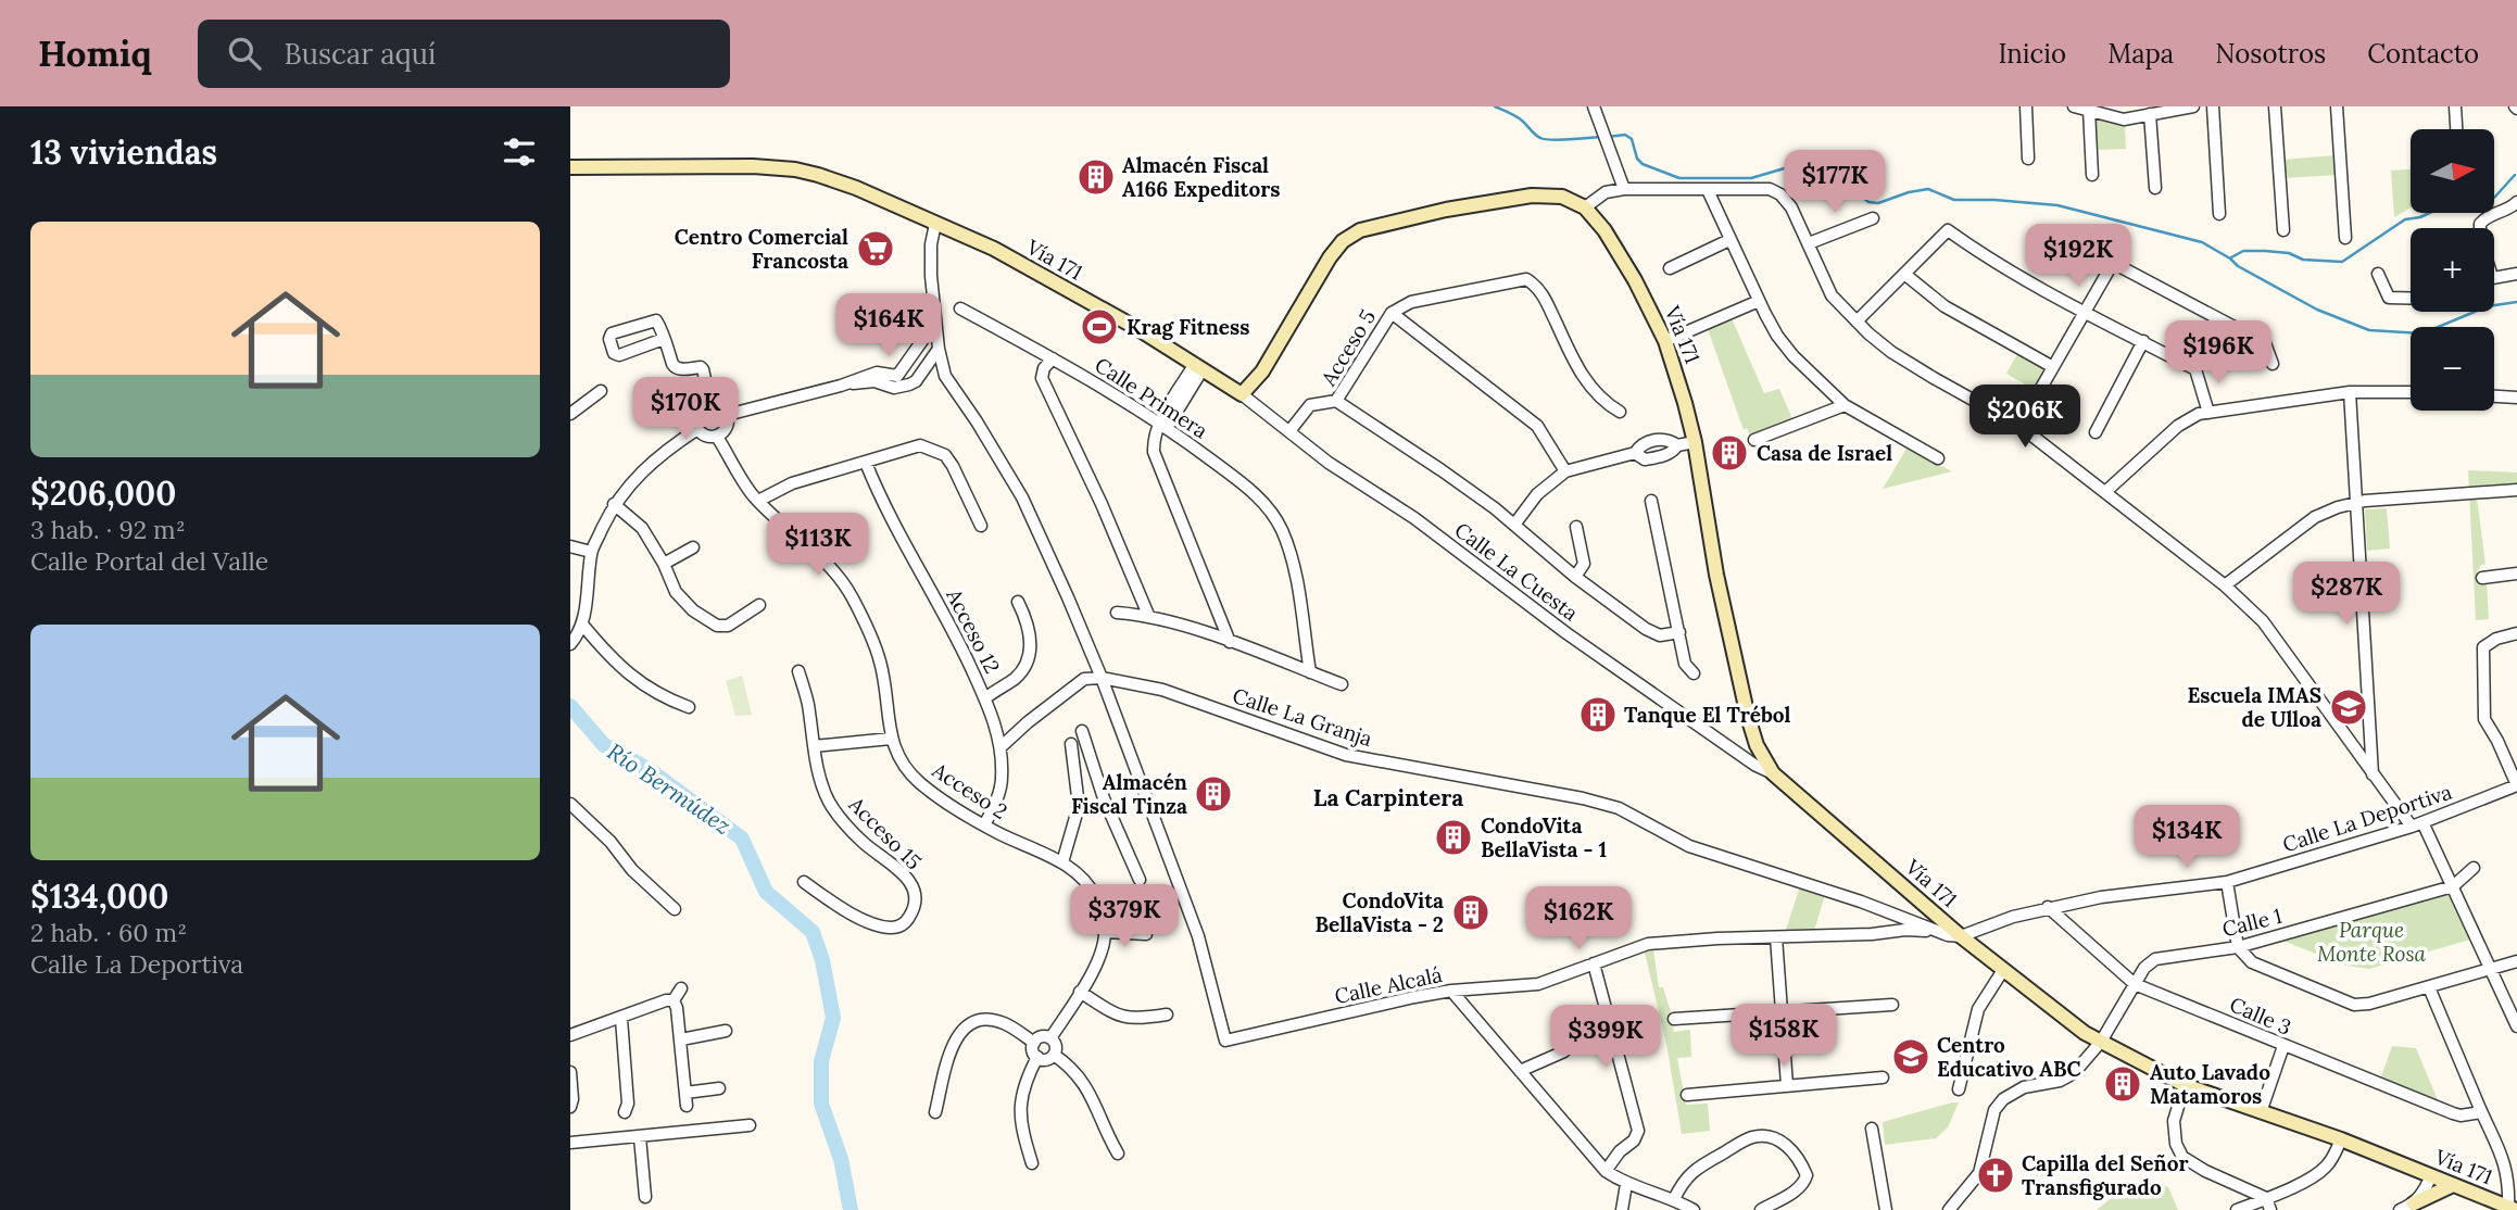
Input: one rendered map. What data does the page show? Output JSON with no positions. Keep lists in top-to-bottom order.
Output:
{
  "streets": {
    "main road": ["Vía 171"],
    "street": [
      "Acceso 5",
      "Calle Primera",
      "Calle La Cuesta",
      "Acceso 12",
      "Calle La Granja",
      "Acceso 2",
      "Calle La Deportiva",
      "Acceso 15",
      "Calle 1",
      "Calle Alcalá",
      "Calle 3"
    ]
  },
  "crossings": [
    ["Vía 171", "Calle La Cuesta"],
    ["Vía 171", "Calle La Granja"],
    ["Vía 171", "Calle La Deportiva"],
    ["Vía 171", "Calle 1"],
    ["Acceso 12", "Acceso 2"],
    ["Calle La Granja", "Calle La Deportiva"],
    ["Calle La Granja", "Calle Alcalá"],
    ["Calle La Deportiva", "Calle 3"],
    ["Calle 1", "Calle 3"]
  ],
  "districts": ["La Carpintera"],
  "water": ["Río Bermúdez"],
  "parks": ["Parque Monte Rosa"],
  "places": {
    "building": [
      "Almacén Fiscal A166 Expeditors",
      "Casa de Israel",
      "Tanque El Trébol",
      "Almacén Fiscal Tinza",
      "CondoVita BellaVista - 1",
      "CondoVita BellaVista - 2",
      "Auto Lavado Matamoros"
    ],
    "supermarket": ["Centro Comercial Francosta"],
    "sports": ["Krag Fitness"],
    "school or university": ["Escuela IMAS de Ulloa", "Centro Educativo ABC"],
    "church": ["Capilla del Señor Transfigurado"]
  },
  "north": "right",
  "page": {
    "header": "Homiq",
    "search": "Buscar aquí",
    "nav": [
      "Inicio",
      "Mapa",
      "Nosotros",
      "Contacto"
    ],
    "heading": "13 viviendas",
    "map_buttons": ["+", "−"],
    "price": [
      "$177K",
      "$192K",
      "$164K",
      "$196K",
      "$170K",
      "$206K",
      "$113K",
      "$287K",
      "$134K",
      "$379K",
      "$162K",
      "$158K",
      "$399K"
    ],
    "list": [
      {
        "name": "$206,000",
        "note": "3 hab. · 92 m² · Calle Portal del Valle"
      },
      {
        "name": "$134,000",
        "note": "2 hab. · 60 m² · Calle La Deportiva"
      }
    ]
  }
}
